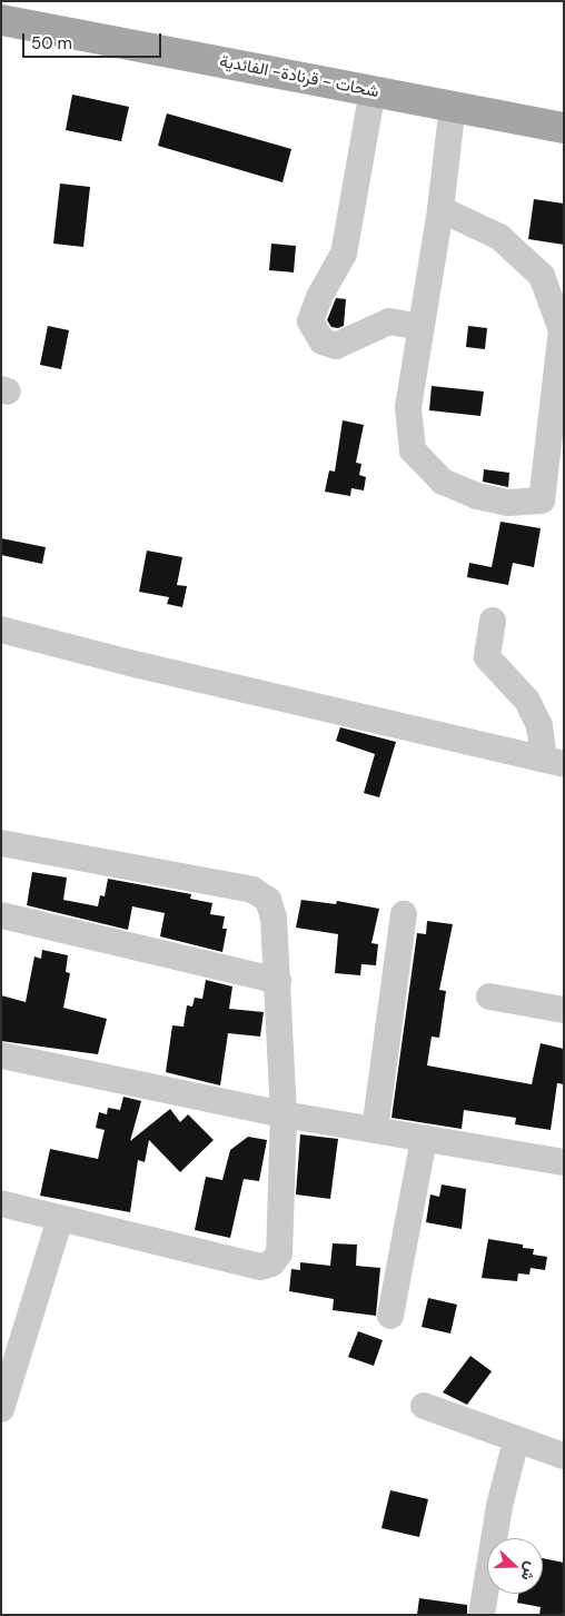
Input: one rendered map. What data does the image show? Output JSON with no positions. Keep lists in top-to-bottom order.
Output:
{
  "streets": {
    "main road": ["شحات - قرنادة- الفائدية"]
  },
  "scale_bar": "50 m",
  "north": "right"
}
